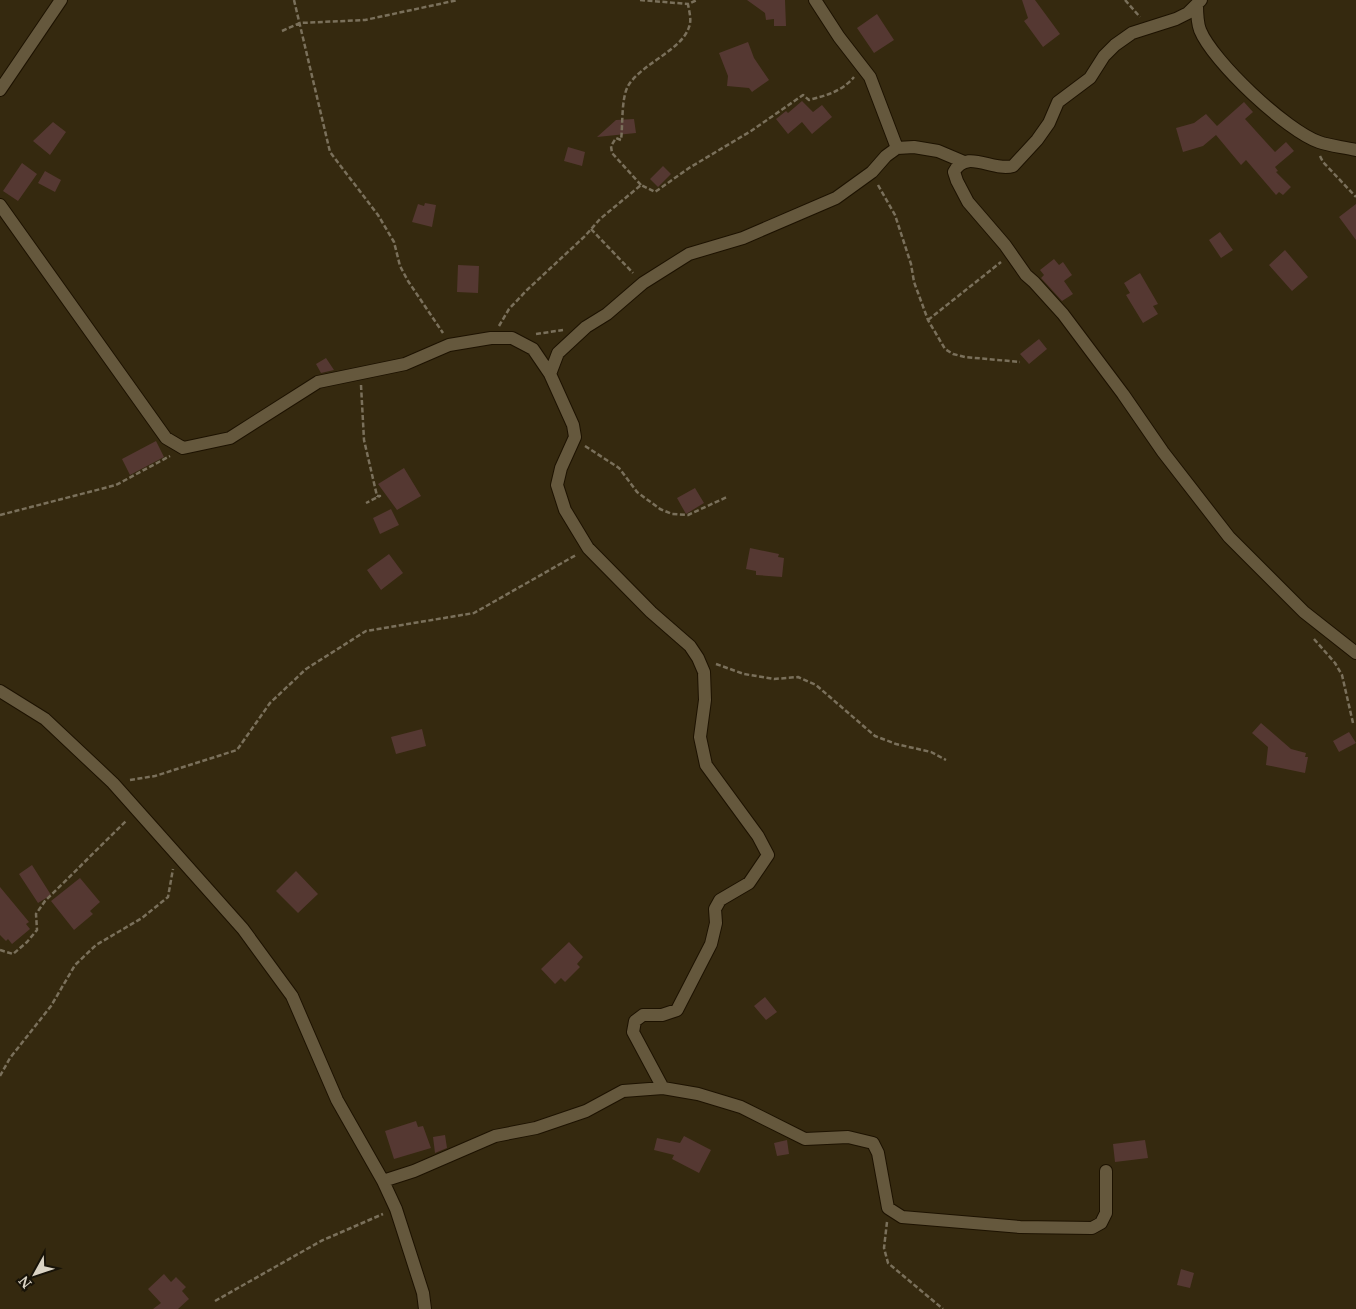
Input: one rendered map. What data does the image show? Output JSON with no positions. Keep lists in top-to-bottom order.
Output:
{
  "north": "bottom left"
}
